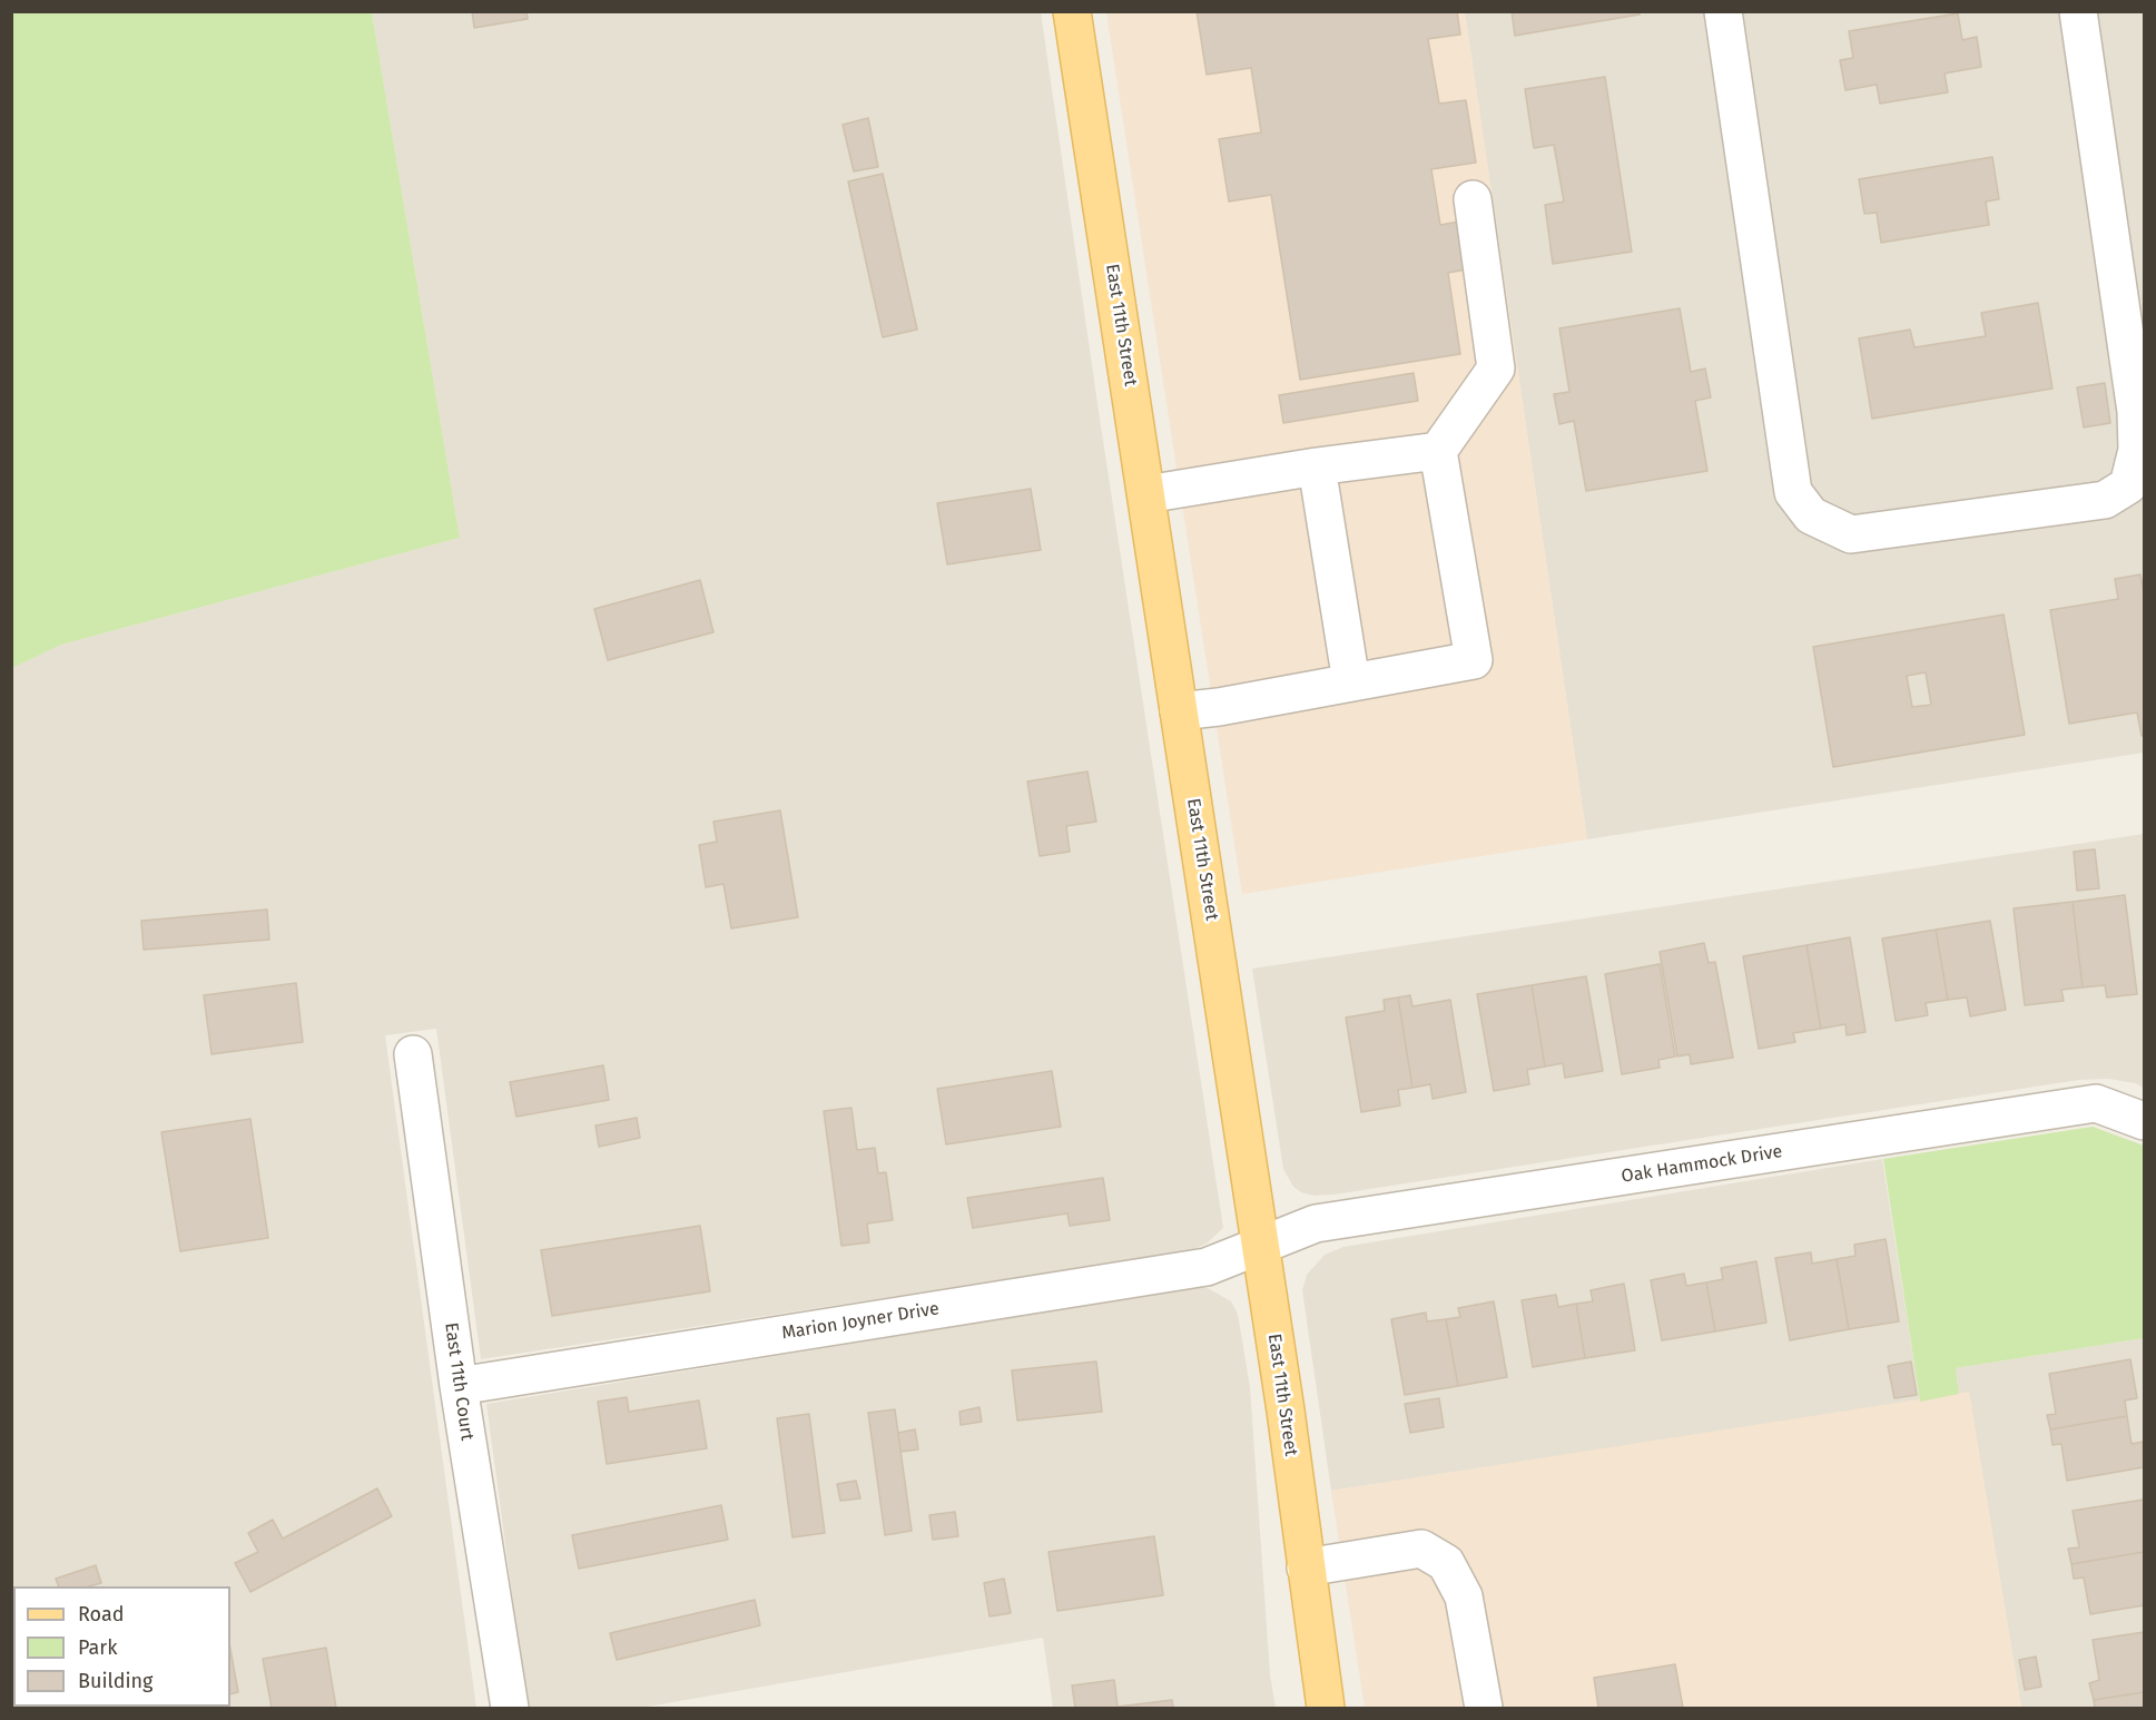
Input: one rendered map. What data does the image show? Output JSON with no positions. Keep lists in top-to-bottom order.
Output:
{
  "streets": {
    "main road": ["East 11th Street"],
    "street": ["Oak Hammock Drive", "Marion Joyner Drive", "East 11th Court"]
  },
  "crossings": [
    ["East 11th Street", "Oak Hammock Drive"],
    ["East 11th Street", "Marion Joyner Drive"],
    ["Oak Hammock Drive", "Marion Joyner Drive"],
    ["Marion Joyner Drive", "East 11th Court"]
  ],
  "legend": ["Road", "Park", "Building"]
}
